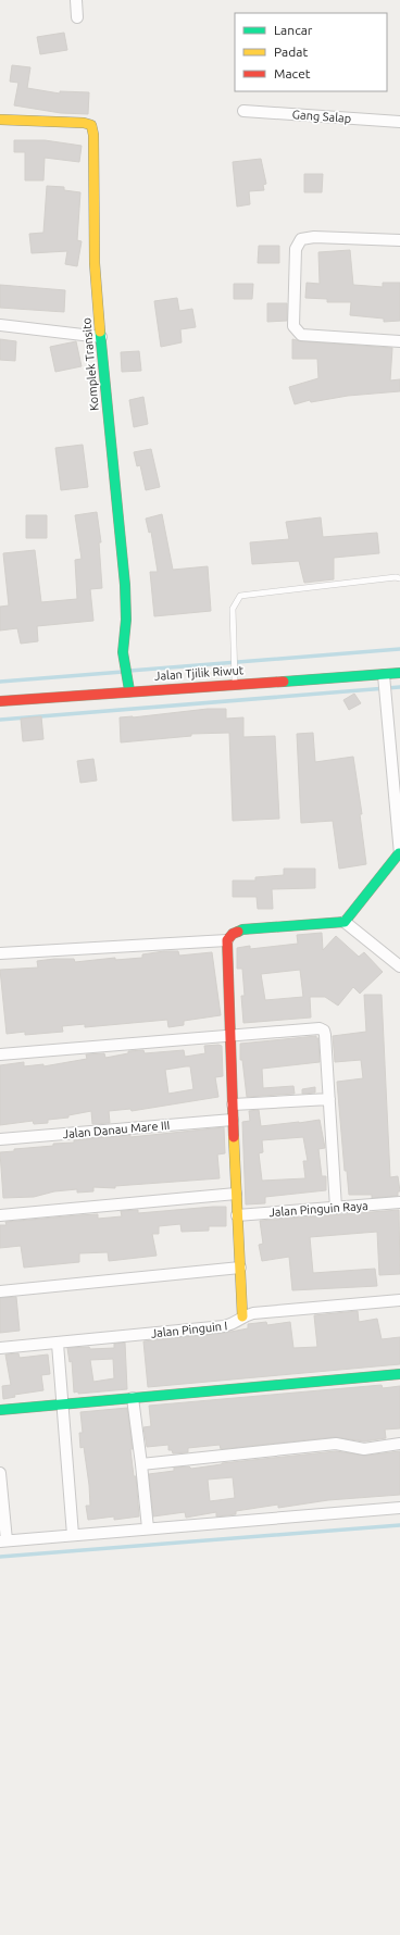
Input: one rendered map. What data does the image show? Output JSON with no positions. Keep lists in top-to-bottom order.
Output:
{
  "streets": {
    "main road": ["Komplek Transito", "Jalan Tjilik Riwut"],
    "street": [
      "Gang Salap",
      "Jalan Danau Mare III",
      "Jalan Pinguin Raya",
      "Jalan Pinguin I"
    ]
  },
  "crossings": [
    ["Komplek Transito", "Jalan Tjilik Riwut"]
  ],
  "legend": ["Lancar", "Padat", "Macet"]
}
